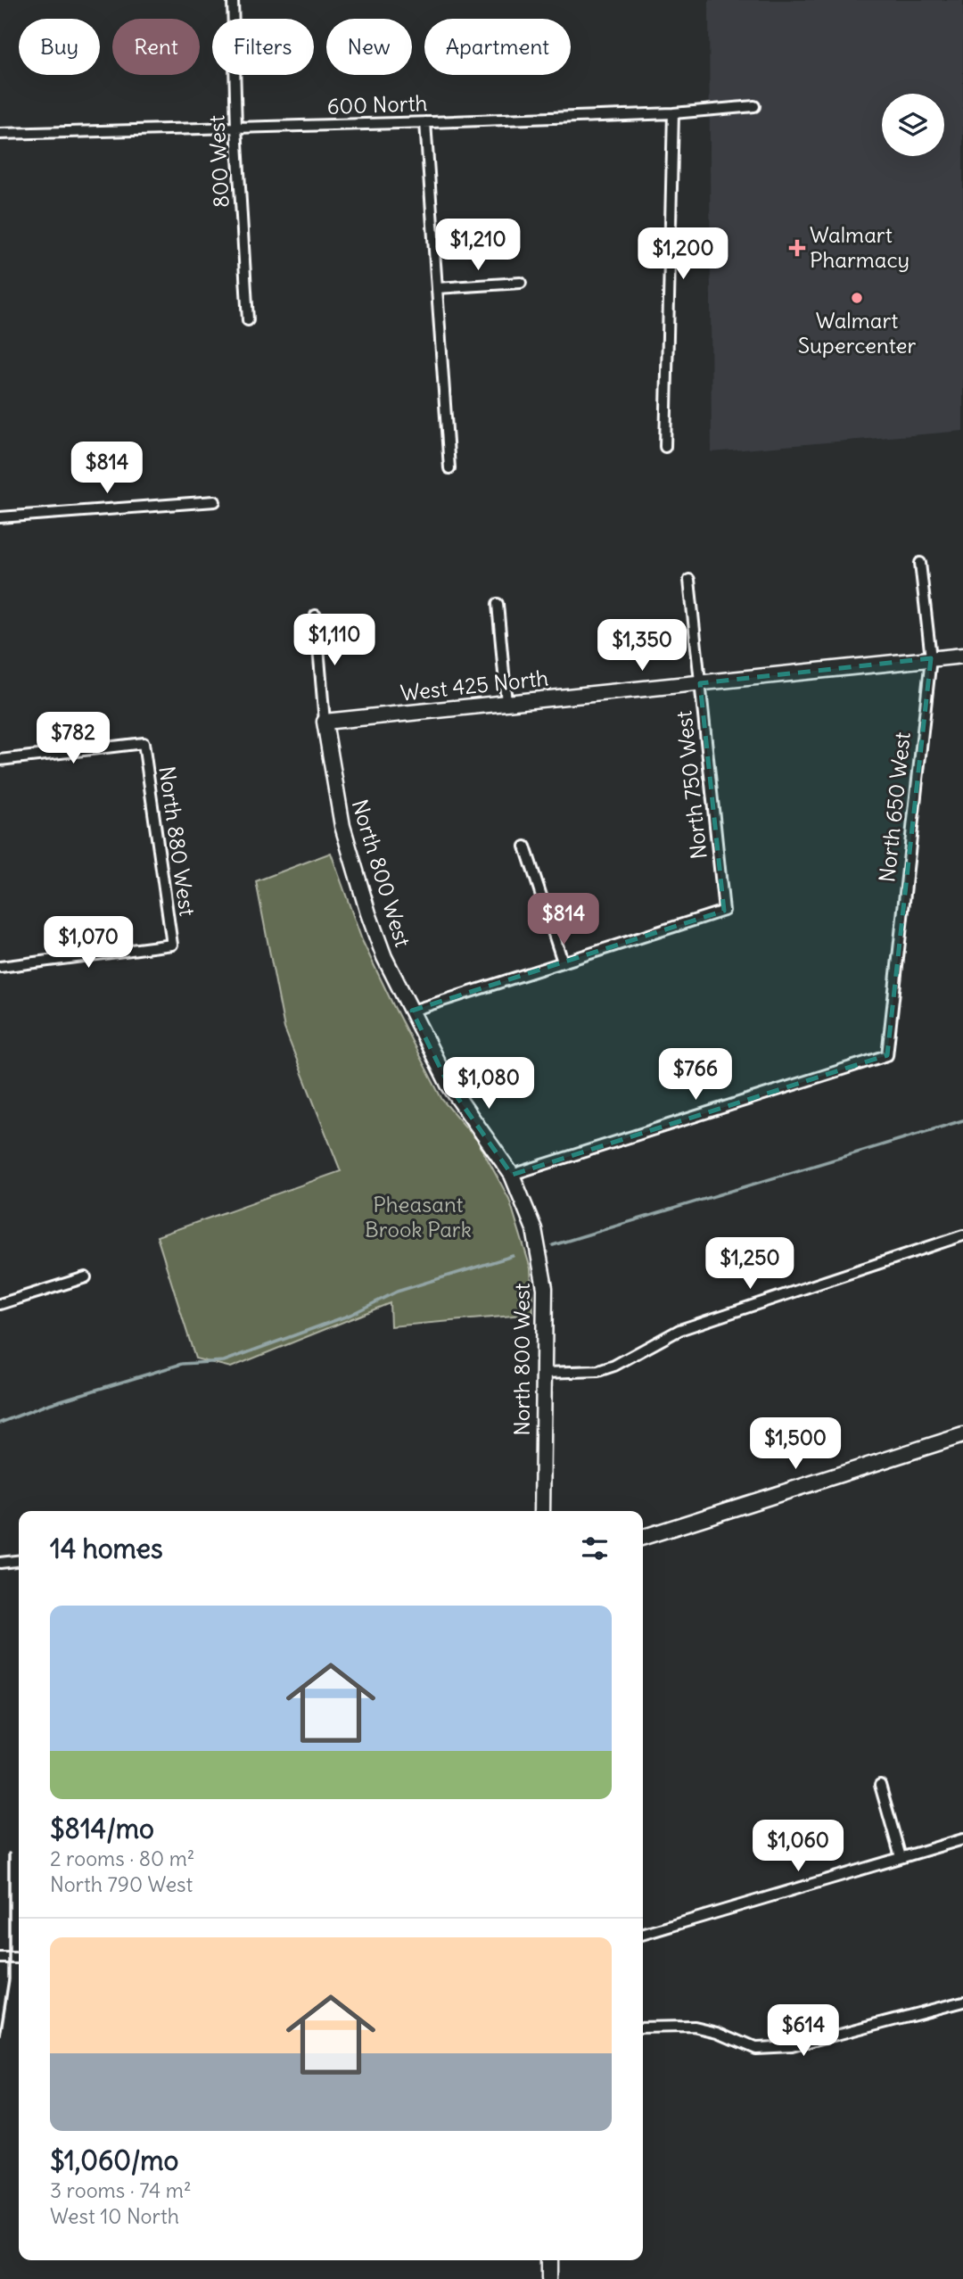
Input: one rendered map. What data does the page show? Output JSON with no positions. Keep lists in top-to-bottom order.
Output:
{
  "streets": {
    "street": [
      "600 North",
      "800 West",
      "West 425 North",
      "North 750 West",
      "North 650 West",
      "North 880 West",
      "North 800 West"
    ]
  },
  "crossings": [
    ["600 North", "800 West"],
    ["West 425 North", "North 750 West"],
    ["West 425 North", "North 650 West"],
    ["West 425 North", "North 800 West"],
    ["North 650 West", "North 800 West"]
  ],
  "parks": ["Pheasant Brook Park"],
  "places": {
    "health": ["Walmart Pharmacy"],
    "other": ["Walmart Supercenter"]
  },
  "page": {
    "chip": [
      "Buy",
      "Rent",
      "Filters",
      "New",
      "Apartment"
    ],
    "price": [
      "$1,210",
      "$1,200",
      "$814",
      "$1,110",
      "$1,350",
      "$782",
      "$814",
      "$1,070",
      "$766",
      "$1,080",
      "$1,250",
      "$1,500",
      "$1,060",
      "$614"
    ],
    "heading": "14 homes",
    "list": [
      {
        "name": "$814/mo",
        "note": "2 rooms · 80 m² · North 790 West"
      },
      {
        "name": "$1,060/mo",
        "note": "3 rooms · 74 m² · West 10 North"
      }
    ]
  }
}
